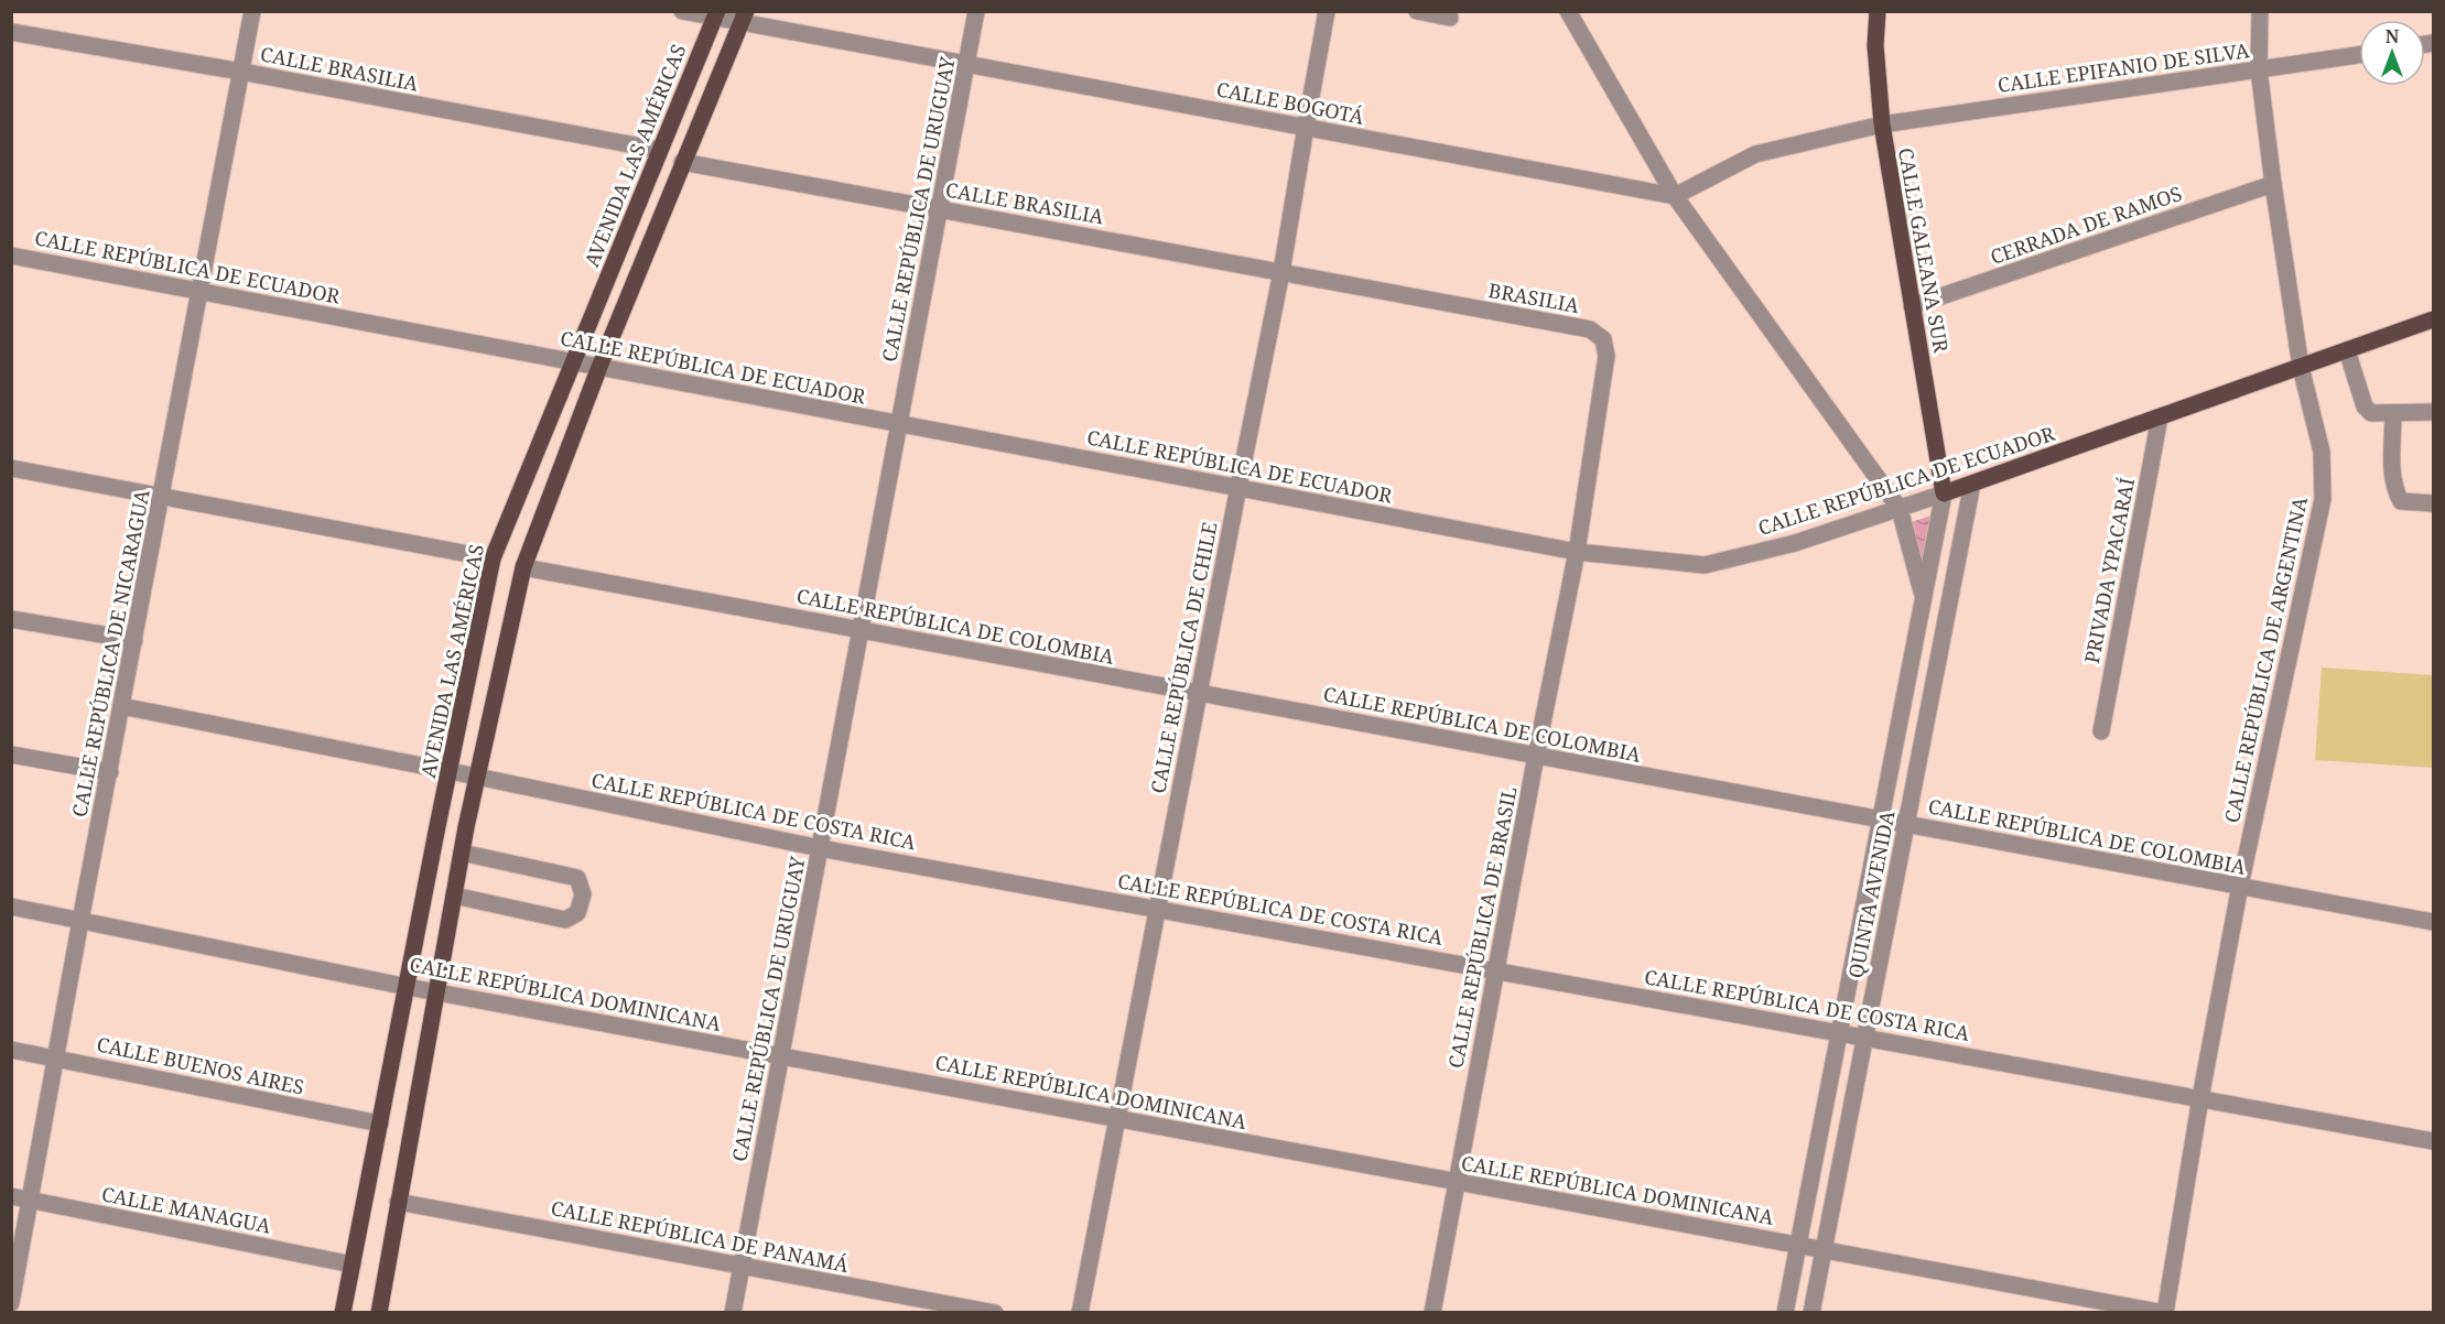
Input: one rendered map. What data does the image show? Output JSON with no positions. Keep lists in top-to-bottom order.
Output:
{
  "streets": {
    "main road": ["AVENIDA LAS AMÉRICAS", "CALLE GALEANA SUR", "CALLE REPÚBLICA DE ECUADOR"],
    "street": [
      "CALLE EPIFANIO DE SILVA",
      "CALLE BRASILIA",
      "CALLE BOGOTÁ",
      "CALLE REPÚBLICA DE URUGUAY",
      "CERRADA DE RAMOS",
      "BRASILIA",
      "PRIVADA YPACARAÍ",
      "CALLE REPÚBLICA DE COLOMBIA",
      "CALLE REPÚBLICA DE NICARAGUA",
      "CALLE REPÚBLICA DE CHILE",
      "CALLE REPÚBLICA DE ARGENTINA",
      "CALLE REPÚBLICA DE COSTA RICA",
      "QUINTA AVENIDA",
      "CALLE REPÚBLICA DE BRASIL",
      "CALLE REPÚBLICA DOMINICANA",
      "CALLE BUENOS AIRES",
      "CALLE MANAGUA",
      "CALLE REPÚBLICA DE PANAMÁ"
    ]
  },
  "crossings": [
    ["CALLE EPIFANIO DE SILVA", "CALLE GALEANA SUR"],
    ["CALLE EPIFANIO DE SILVA", "CALLE REPÚBLICA DE ARGENTINA"],
    ["CALLE BRASILIA", "AVENIDA LAS AMÉRICAS"],
    ["CALLE BRASILIA", "CALLE REPÚBLICA DE URUGUAY"],
    ["CALLE BRASILIA", "BRASILIA"],
    ["CALLE BRASILIA", "CALLE REPÚBLICA DE NICARAGUA"],
    ["CALLE BRASILIA", "CALLE REPÚBLICA DE CHILE"],
    ["CALLE BOGOTÁ", "AVENIDA LAS AMÉRICAS"],
    ["CALLE BOGOTÁ", "CALLE REPÚBLICA DE URUGUAY"],
    ["CALLE BOGOTÁ", "CALLE REPÚBLICA DE CHILE"],
    ["AVENIDA LAS AMÉRICAS", "CALLE REPÚBLICA DE ECUADOR"],
    ["AVENIDA LAS AMÉRICAS", "CALLE REPÚBLICA DE COSTA RICA"],
    ["AVENIDA LAS AMÉRICAS", "CALLE REPÚBLICA DOMINICANA"],
    ["AVENIDA LAS AMÉRICAS", "CALLE BUENOS AIRES"],
    ["AVENIDA LAS AMÉRICAS", "CALLE MANAGUA"],
    ["CALLE REPÚBLICA DE URUGUAY", "CALLE REPÚBLICA DE ECUADOR"],
    ["CALLE REPÚBLICA DE URUGUAY", "CALLE REPÚBLICA DE COLOMBIA"],
    ["CALLE REPÚBLICA DE URUGUAY", "CALLE REPÚBLICA DE COSTA RICA"],
    ["CALLE REPÚBLICA DE URUGUAY", "CALLE REPÚBLICA DOMINICANA"],
    ["CALLE REPÚBLICA DE URUGUAY", "CALLE REPÚBLICA DE PANAMÁ"],
    ["CERRADA DE RAMOS", "CALLE GALEANA SUR"],
    ["CERRADA DE RAMOS", "CALLE REPÚBLICA DE ARGENTINA"],
    ["CALLE GALEANA SUR", "CALLE REPÚBLICA DE ECUADOR"],
    ["CALLE GALEANA SUR", "QUINTA AVENIDA"],
    ["CALLE REPÚBLICA DE ECUADOR", "BRASILIA"],
    ["CALLE REPÚBLICA DE ECUADOR", "PRIVADA YPACARAÍ"],
    ["CALLE REPÚBLICA DE ECUADOR", "CALLE REPÚBLICA DE NICARAGUA"],
    ["CALLE REPÚBLICA DE ECUADOR", "CALLE REPÚBLICA DE CHILE"],
    ["CALLE REPÚBLICA DE ECUADOR", "CALLE REPÚBLICA DE ARGENTINA"],
    ["CALLE REPÚBLICA DE ECUADOR", "QUINTA AVENIDA"],
    ["CALLE REPÚBLICA DE ECUADOR", "CALLE REPÚBLICA DE BRASIL"],
    ["BRASILIA", "CALLE REPÚBLICA DE CHILE"],
    ["BRASILIA", "CALLE REPÚBLICA DE BRASIL"],
    ["CALLE REPÚBLICA DE COLOMBIA", "CALLE REPÚBLICA DE CHILE"],
    ["CALLE REPÚBLICA DE COLOMBIA", "CALLE REPÚBLICA DE ARGENTINA"],
    ["CALLE REPÚBLICA DE COLOMBIA", "QUINTA AVENIDA"],
    ["CALLE REPÚBLICA DE COLOMBIA", "CALLE REPÚBLICA DE BRASIL"],
    ["CALLE REPÚBLICA DE NICARAGUA", "CALLE REPÚBLICA DE COSTA RICA"],
    ["CALLE REPÚBLICA DE NICARAGUA", "CALLE REPÚBLICA DOMINICANA"],
    ["CALLE REPÚBLICA DE NICARAGUA", "CALLE BUENOS AIRES"],
    ["CALLE REPÚBLICA DE NICARAGUA", "CALLE MANAGUA"],
    ["CALLE REPÚBLICA DE CHILE", "CALLE REPÚBLICA DE COSTA RICA"],
    ["CALLE REPÚBLICA DE CHILE", "CALLE REPÚBLICA DOMINICANA"],
    ["CALLE REPÚBLICA DE ARGENTINA", "CALLE REPÚBLICA DE COSTA RICA"],
    ["CALLE REPÚBLICA DE ARGENTINA", "CALLE REPÚBLICA DOMINICANA"],
    ["CALLE REPÚBLICA DE COSTA RICA", "QUINTA AVENIDA"],
    ["CALLE REPÚBLICA DE COSTA RICA", "CALLE REPÚBLICA DE BRASIL"],
    ["QUINTA AVENIDA", "CALLE REPÚBLICA DOMINICANA"],
    ["CALLE REPÚBLICA DE BRASIL", "CALLE REPÚBLICA DOMINICANA"]
  ],
  "north": "top"
}
